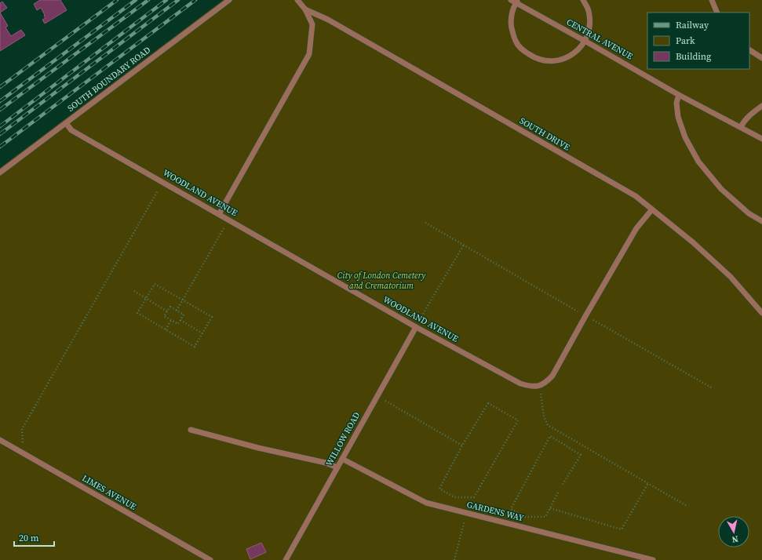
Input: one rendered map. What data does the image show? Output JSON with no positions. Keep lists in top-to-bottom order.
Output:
{
  "streets": {
    "lane": [
      "CENTRAL AVENUE",
      "SOUTH BOUNDARY ROAD",
      "SOUTH DRIVE",
      "WOODLAND AVENUE",
      "WILLOW ROAD",
      "LIMES AVENUE",
      "GARDENS WAY"
    ]
  },
  "crossings": [
    ["SOUTH BOUNDARY ROAD", "WOODLAND AVENUE"],
    ["WOODLAND AVENUE", "WILLOW ROAD"],
    ["WILLOW ROAD", "GARDENS WAY"]
  ],
  "parks": ["City of London Cemetery and Crematorium"],
  "legend": ["Railway", "Park", "Building"],
  "scale_bar": "20 m",
  "north": "bottom"
}
